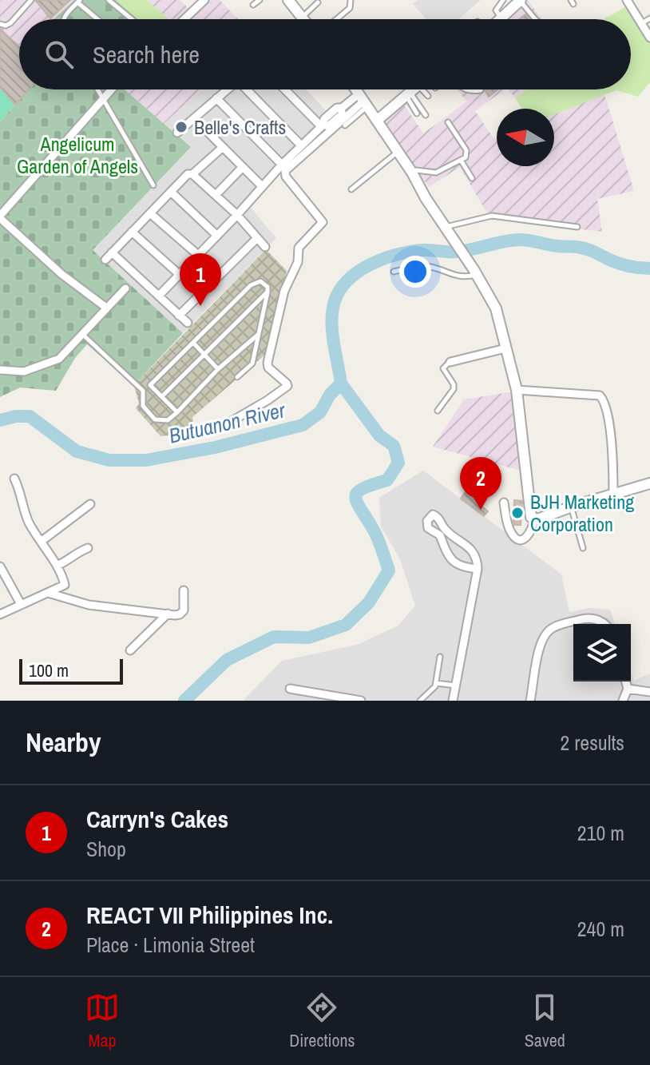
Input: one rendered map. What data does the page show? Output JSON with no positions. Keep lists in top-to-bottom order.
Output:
{
  "water": ["Butuanon River"],
  "parks": ["Angelicum Garden of Angels"],
  "places": ["Belle's Crafts", "BJH Marketing Corporation"],
  "scale_bar": "100 m",
  "north": "left",
  "page": {
    "search": "Search here",
    "pins": ["1", "2"],
    "scale": "100 m",
    "heading": ["Nearby", "2 results"],
    "list": [
      {
        "mark": "1",
        "name": "Carryn's Cakes",
        "note": "Shop",
        "value": "210 m"
      },
      {
        "mark": "2",
        "name": "REACT VII Philippines Inc.",
        "note": "Place · Limonia Street",
        "value": "240 m"
      }
    ],
    "nav": ["Map", "Directions", "Saved"]
  }
}
